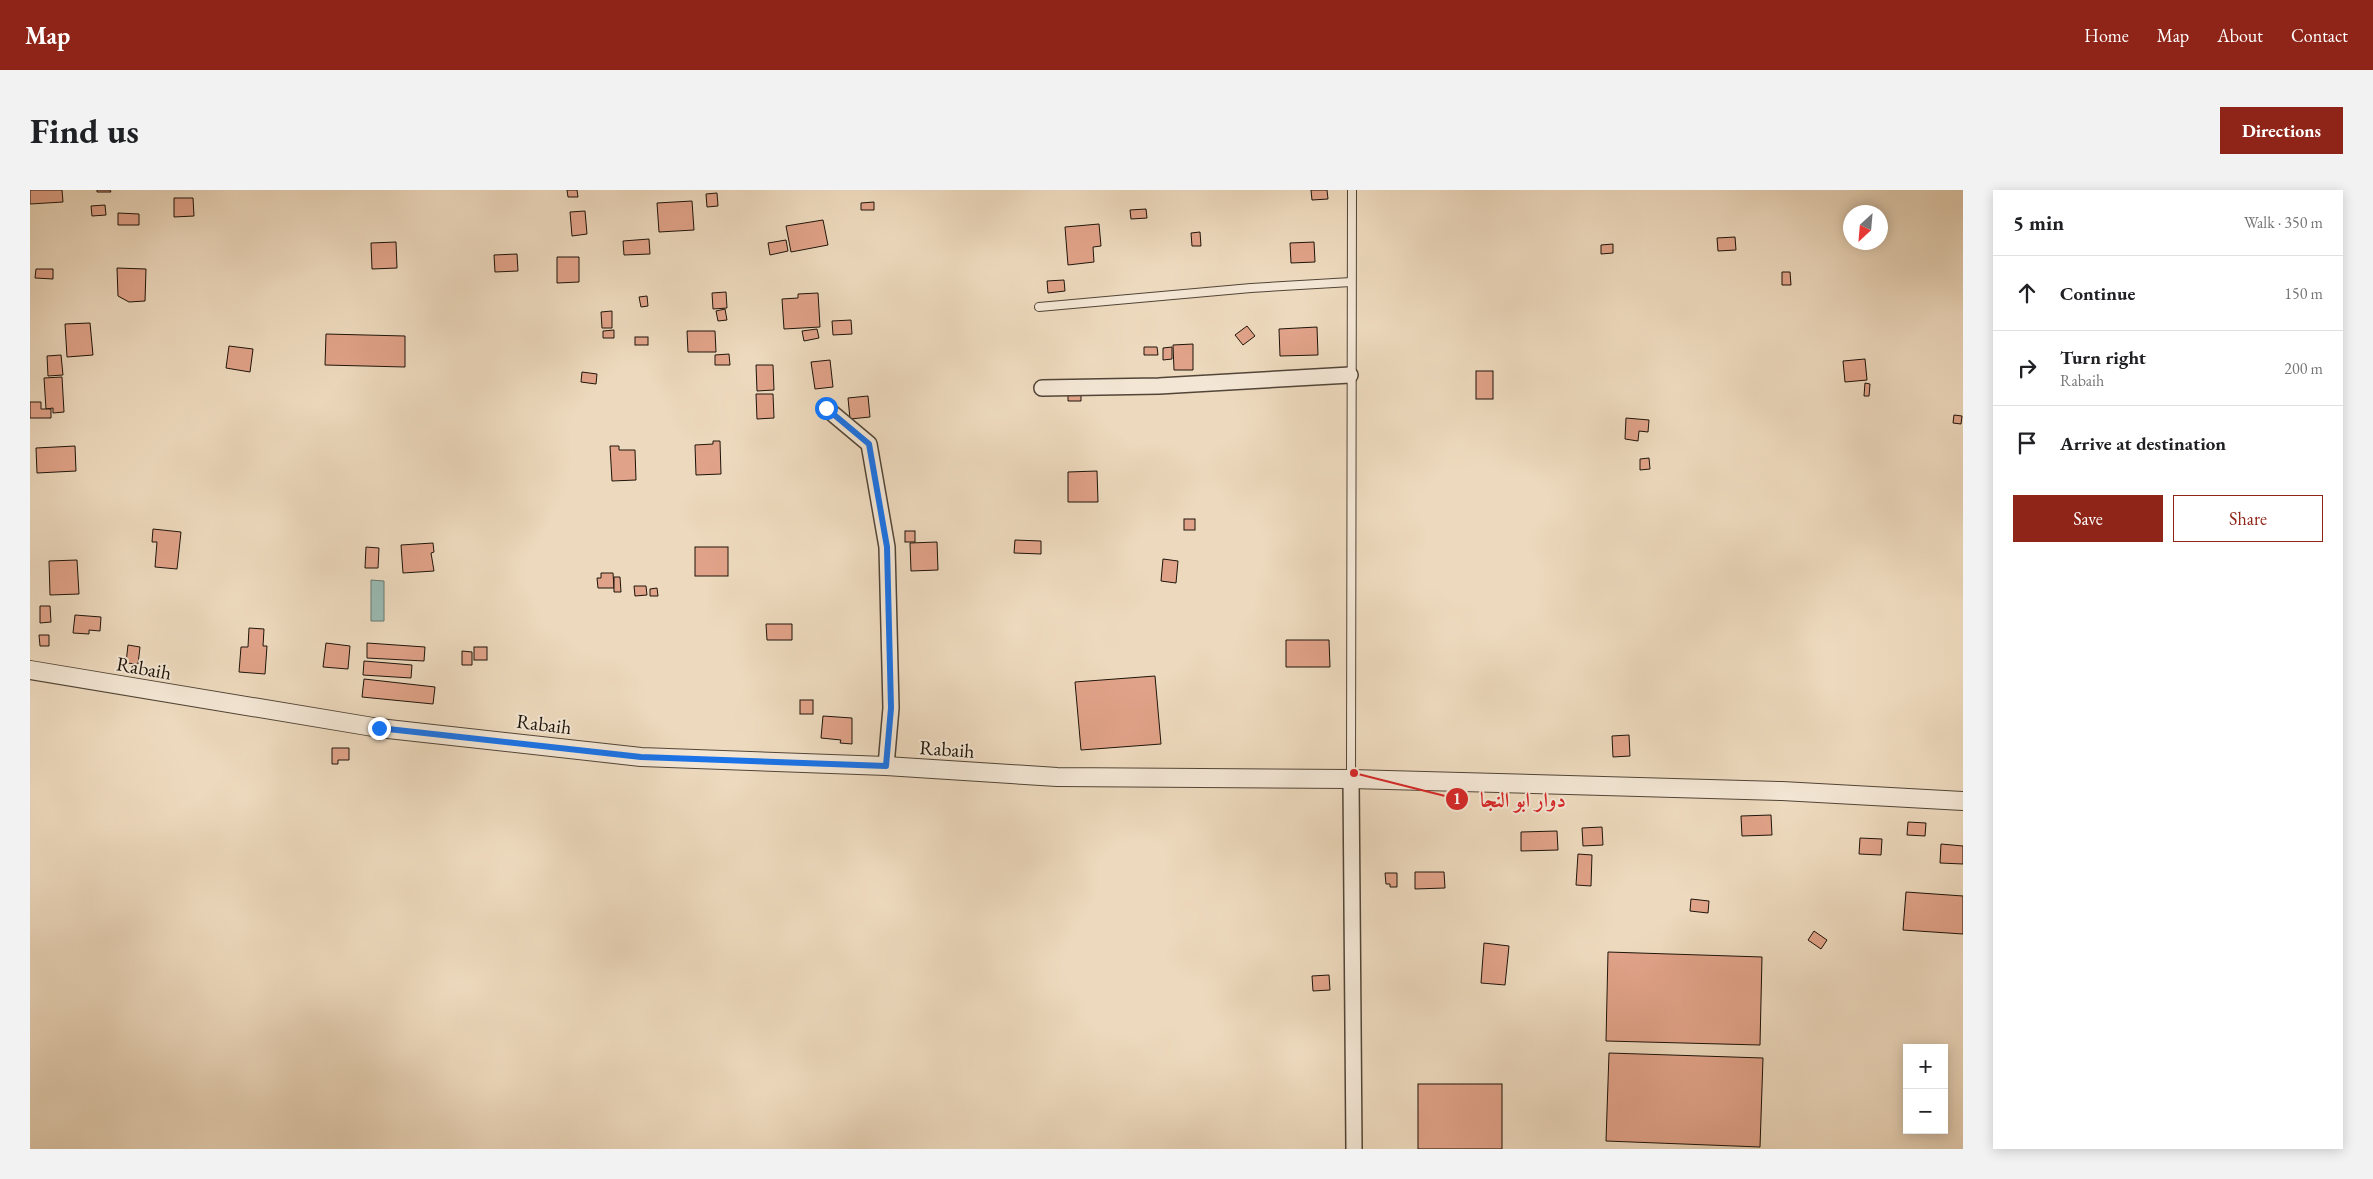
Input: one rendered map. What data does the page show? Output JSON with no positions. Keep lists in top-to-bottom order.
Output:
{
  "streets": {
    "street": ["Rabaih"]
  },
  "places": ["دوار ابو النجا"],
  "north": "bottom left",
  "page": {
    "header": "Map",
    "nav": [
      "Home",
      "Map",
      "About",
      "Contact"
    ],
    "buttons": [
      "Directions",
      ["Save", "Share"]
    ],
    "title": "Find us",
    "heading": ["5 min", "Walk · 350 m"],
    "list": [
      ["Continue", "150 m"],
      ["Turn right", "Rabaih", "200 m"],
      "Arrive at destination"
    ],
    "map_buttons": ["+", "−"]
  }
}
